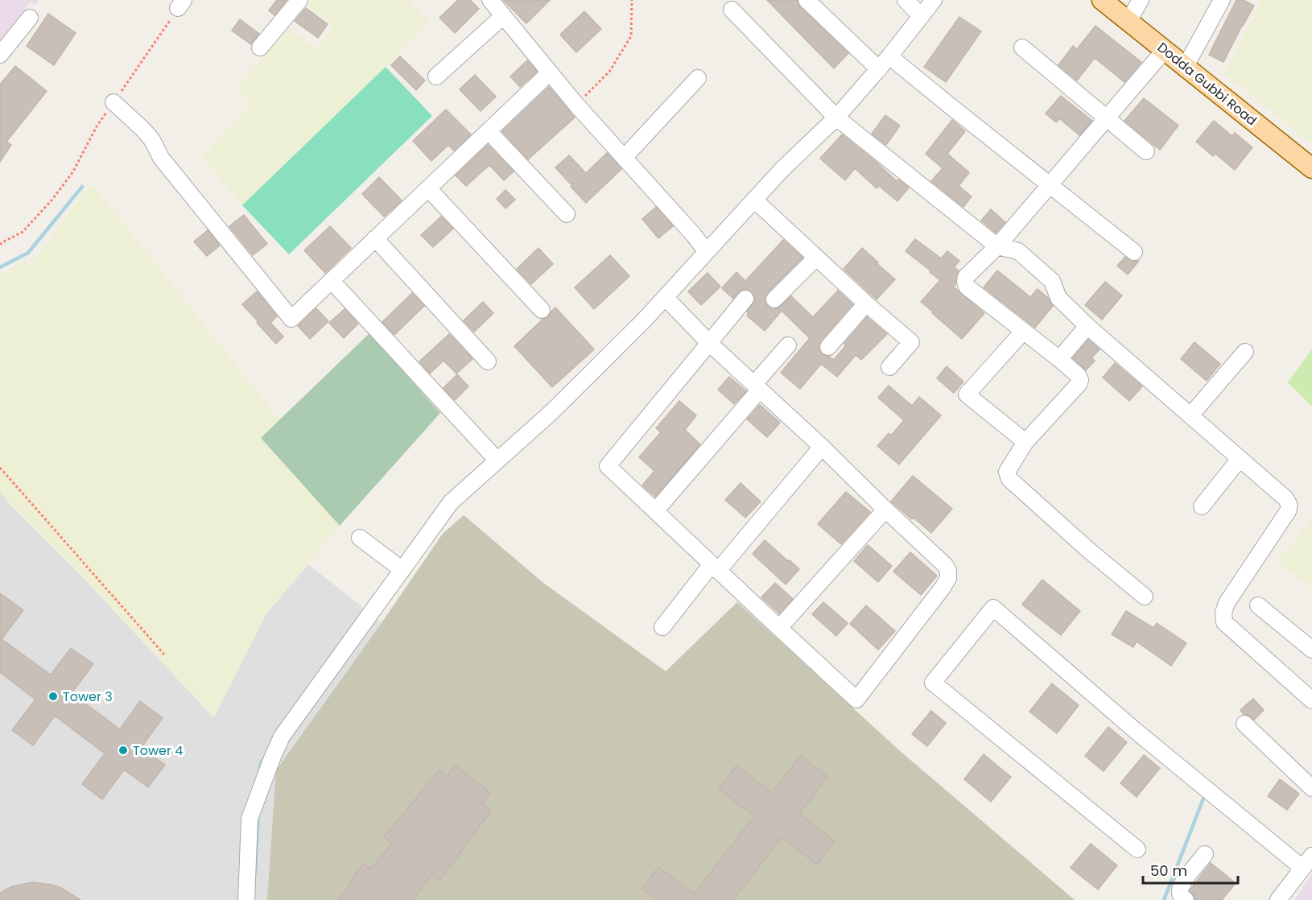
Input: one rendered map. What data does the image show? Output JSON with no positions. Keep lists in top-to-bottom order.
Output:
{
  "streets": {
    "main road": ["Dodda Gubbi Road"]
  },
  "places": ["Tower 3", "Tower 4"],
  "scale_bar": "50 m"
}
